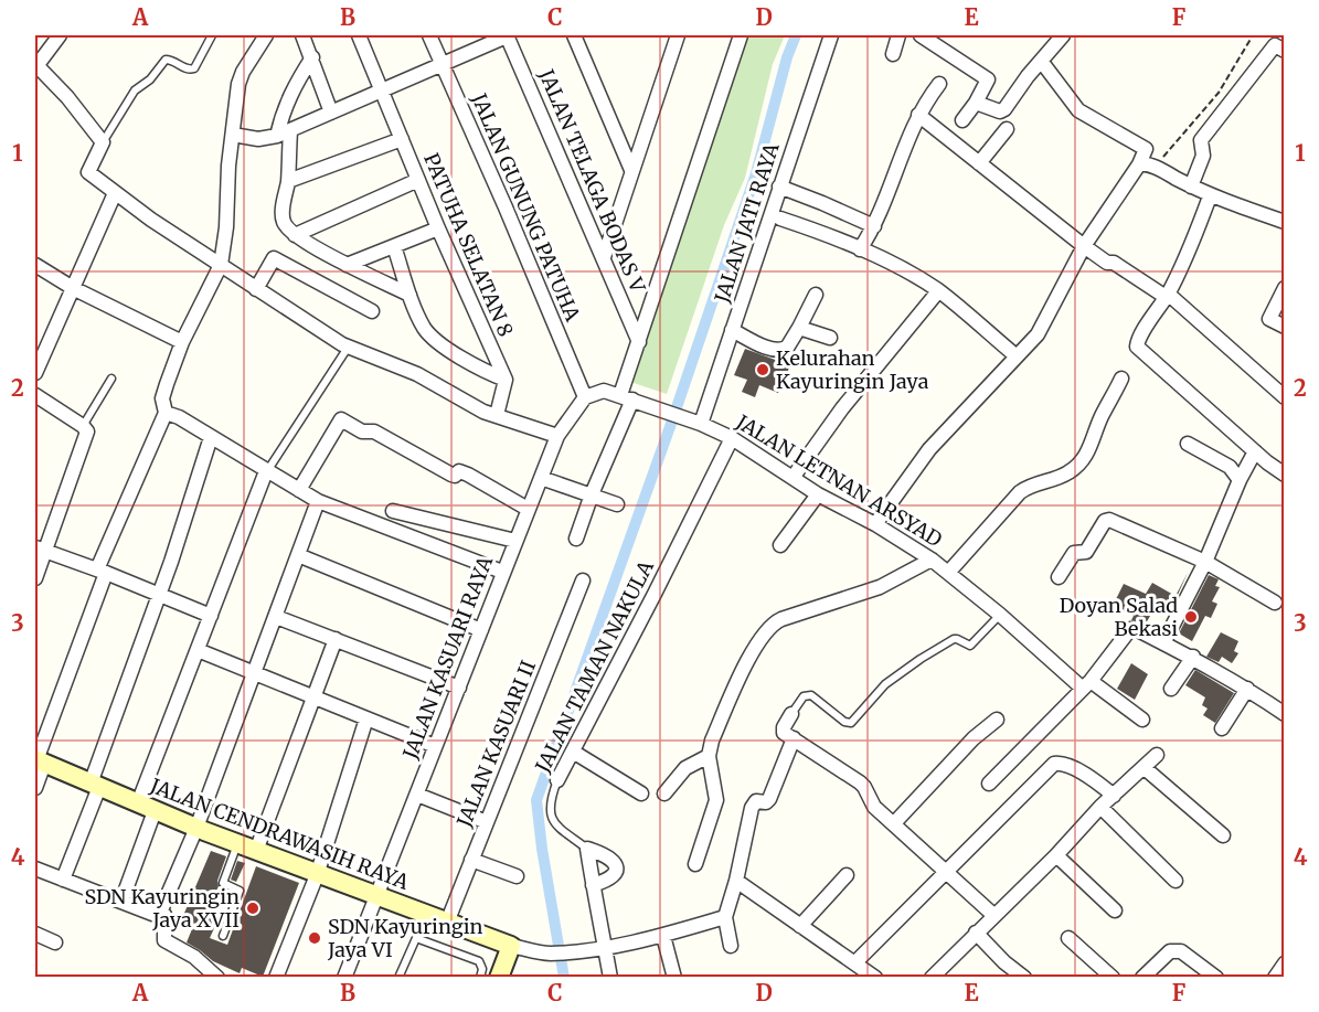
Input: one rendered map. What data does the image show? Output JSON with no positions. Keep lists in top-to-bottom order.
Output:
{
  "streets": {
    "street": [
      "JALAN TELAGA BODAS V",
      "JALAN GUNUNG PATUHA",
      "JALAN JATI RAYA",
      "PATUHA SELATAN 8",
      "JALAN LETNAN ARSYAD",
      "JALAN KASUARI RAYA",
      "JALAN TAMAN NAKULA",
      "JALAN KASUARI II",
      "JALAN CENDRAWASIH RAYA"
    ]
  },
  "crossings": [
    ["JALAN GUNUNG PATUHA", "JALAN LETNAN ARSYAD"],
    ["JALAN JATI RAYA", "JALAN LETNAN ARSYAD"],
    ["JALAN LETNAN ARSYAD", "JALAN TAMAN NAKULA"],
    ["JALAN KASUARI RAYA", "JALAN CENDRAWASIH RAYA"],
    ["JALAN KASUARI II", "JALAN CENDRAWASIH RAYA"]
  ],
  "places": [
    "Kelurahan Kayuringin Jaya",
    "Doyan Salad Bekasi",
    "SDN Kayuringin Jaya XVII",
    "SDN Kayuringin Jaya VI"
  ],
  "grid": {
    "columns": [
      "A",
      "B",
      "C",
      "D",
      "E",
      "F"
    ],
    "rows": [
      "1",
      "2",
      "3",
      "4"
    ]
  }
}
